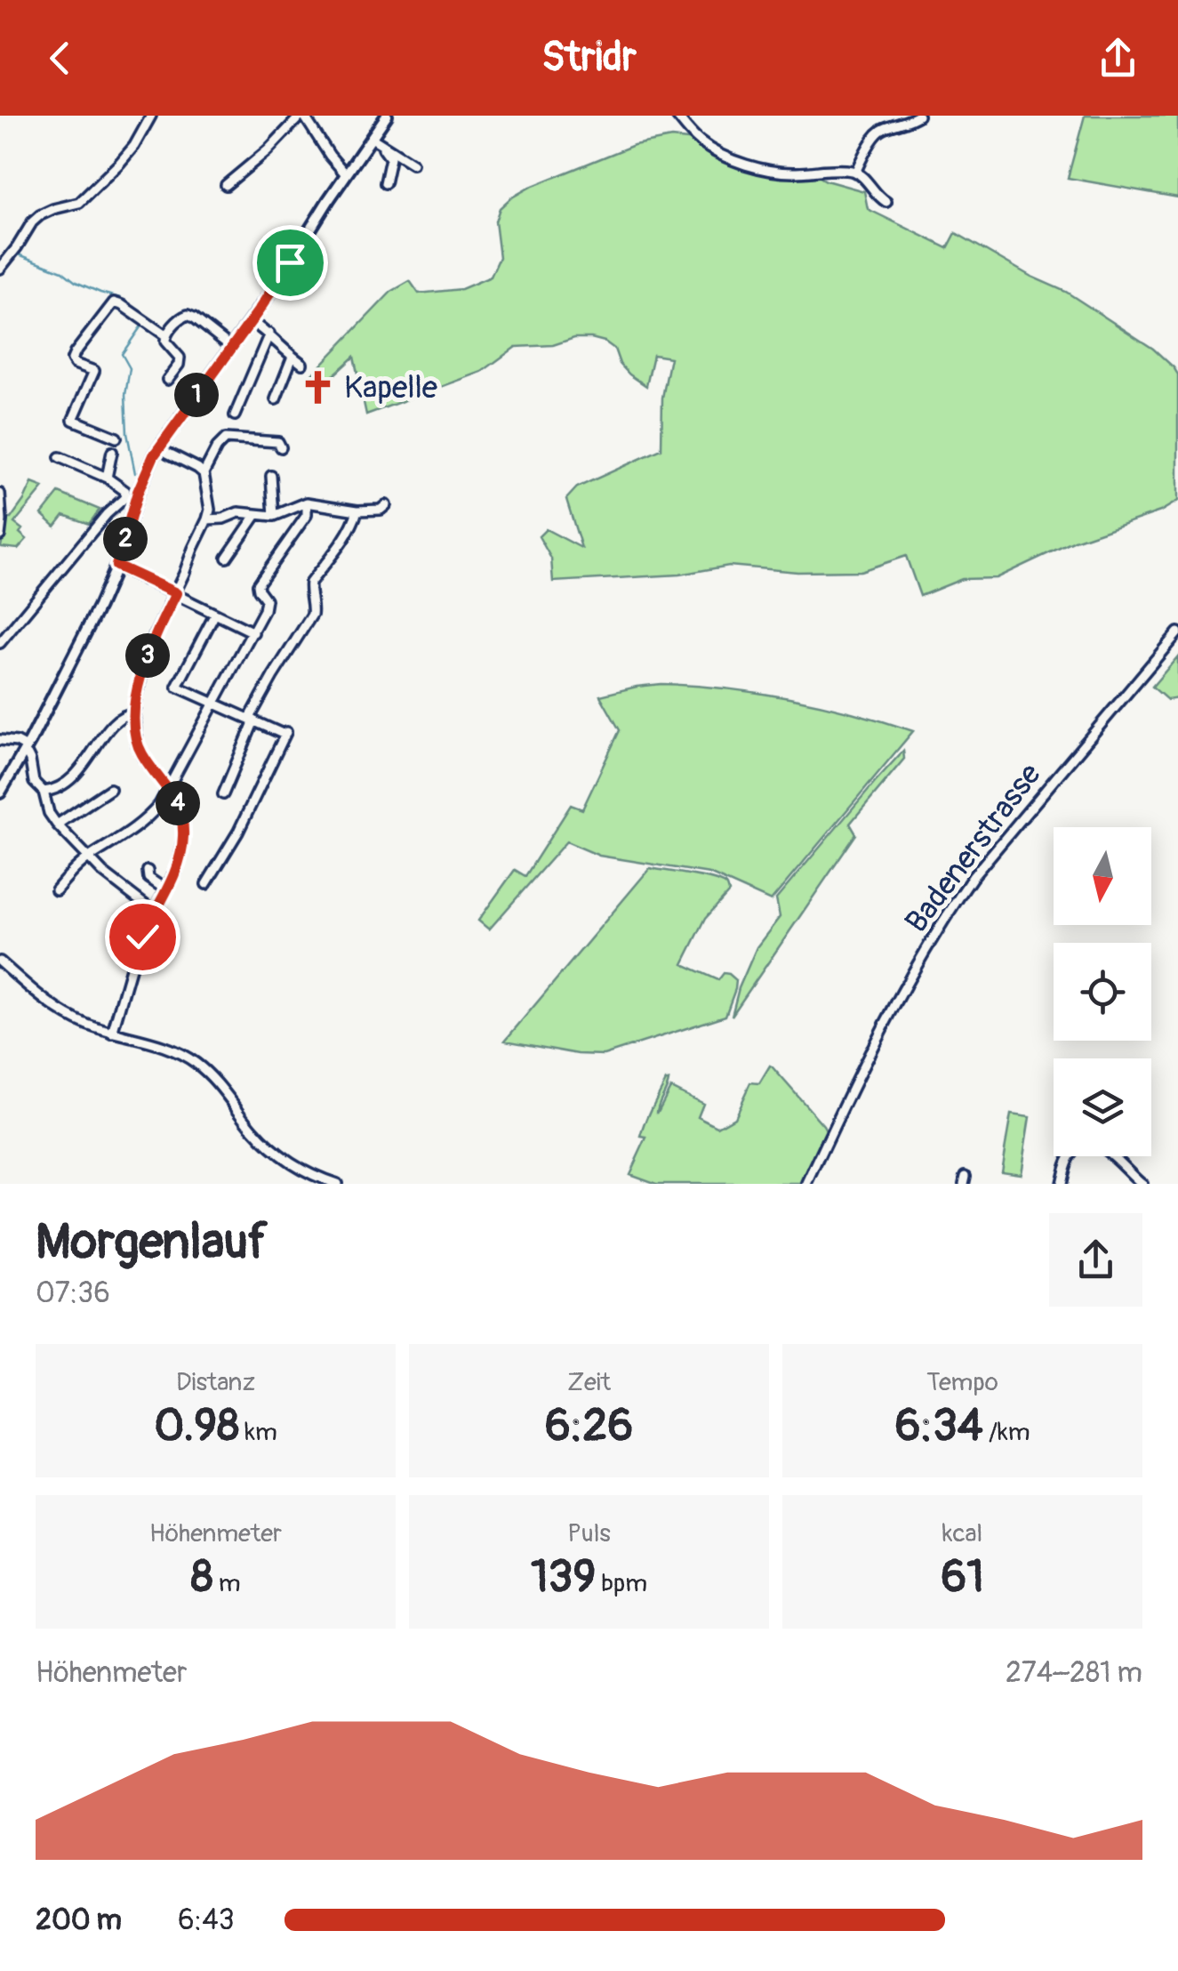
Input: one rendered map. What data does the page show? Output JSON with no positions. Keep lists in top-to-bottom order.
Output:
{
  "streets": {
    "street": ["Badenerstrasse"]
  },
  "places": {
    "church": ["Kapelle"]
  },
  "north": "bottom",
  "page": {
    "header": "Stridr",
    "pins": [
      "1",
      "2",
      "3",
      "4"
    ],
    "heading": ["Morgenlauf", "07:36"],
    "stats": [
      ["Distanz", "0.98 km"],
      ["Zeit", "6:26"],
      ["Tempo", "6:34 /km"],
      ["Höhenmeter", "8 m"],
      ["Puls", "139 bpm"],
      ["kcal", "61"]
    ],
    "chart": ["Höhenmeter", "274–281 m"],
    "list": [
      {
        "name": "200 m",
        "note": "6:43"
      }
    ]
  }
}
